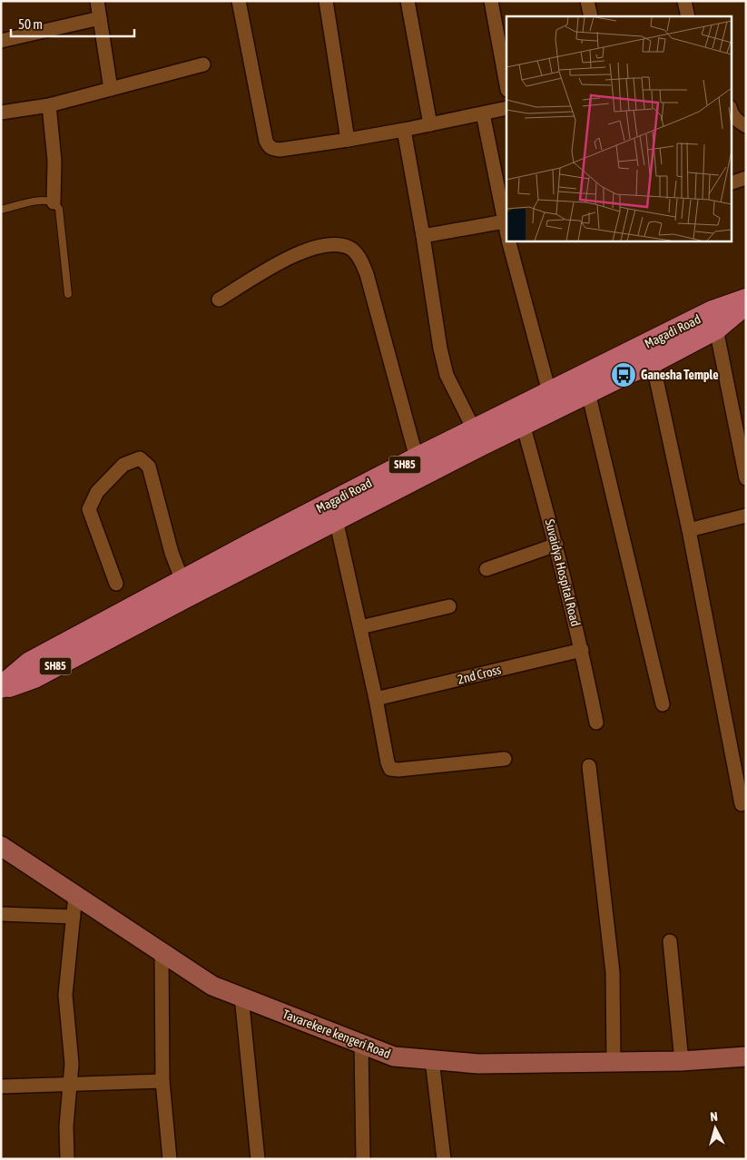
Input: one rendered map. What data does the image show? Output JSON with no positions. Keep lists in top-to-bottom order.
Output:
{
  "streets": {
    "main road": ["Magadi Road", "SH85", "Tavarekere kengeri Road"],
    "street": ["Suvaidya Hospital Road", "2nd Cross"]
  },
  "crossings": [
    ["Magadi Road", "Suvaidya Hospital Road"],
    ["Suvaidya Hospital Road", "2nd Cross"]
  ],
  "places": {
    "bus stop": ["Ganesha Temple"]
  },
  "scale_bar": "50 m",
  "north": "top"
}
